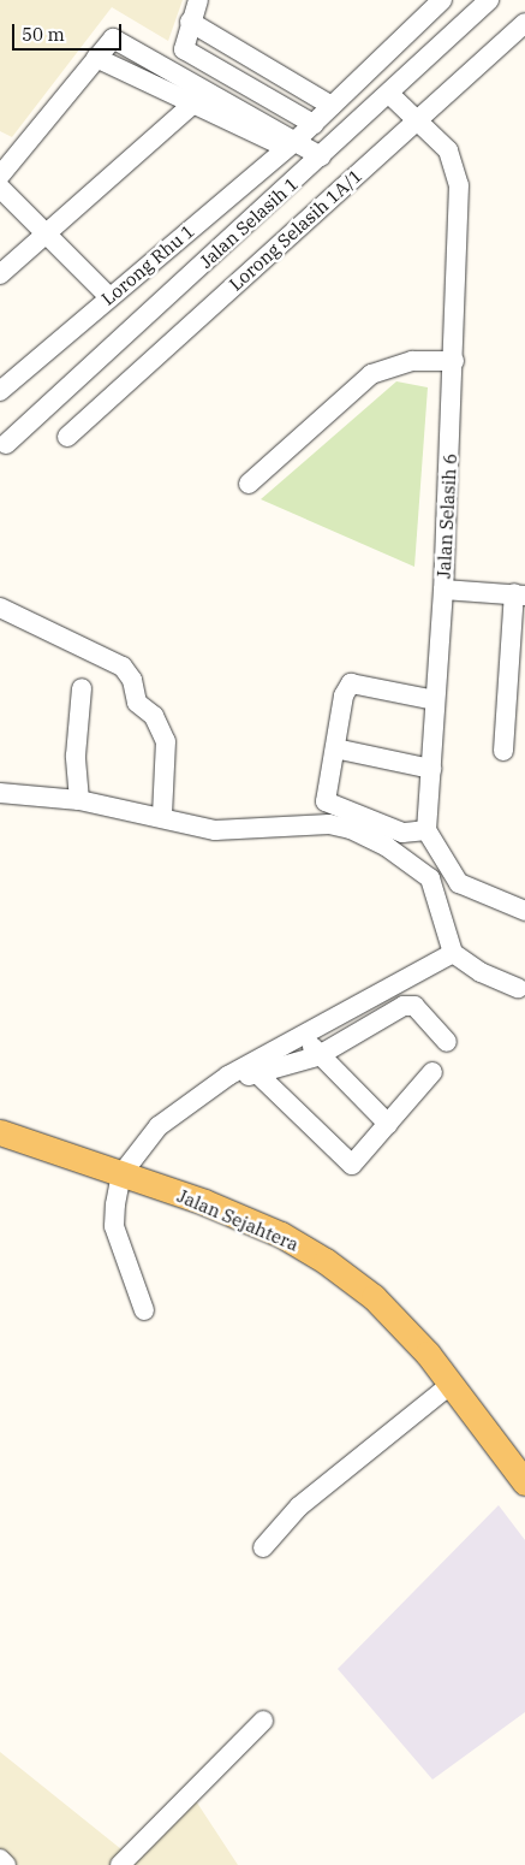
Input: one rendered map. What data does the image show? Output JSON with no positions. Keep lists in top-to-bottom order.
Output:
{
  "streets": {
    "main road": ["Jalan Sejahtera"],
    "street": [
      "Jalan Selasih 1",
      "Lorong Selasih 1A/1",
      "Lorong Rhu 1",
      "Jalan Selasih 6"
    ]
  },
  "crossings": [
    ["Jalan Selasih 1", "Jalan Selasih 6"],
    ["Lorong Selasih 1A/1", "Jalan Selasih 6"]
  ],
  "scale_bar": "50 m"
}
